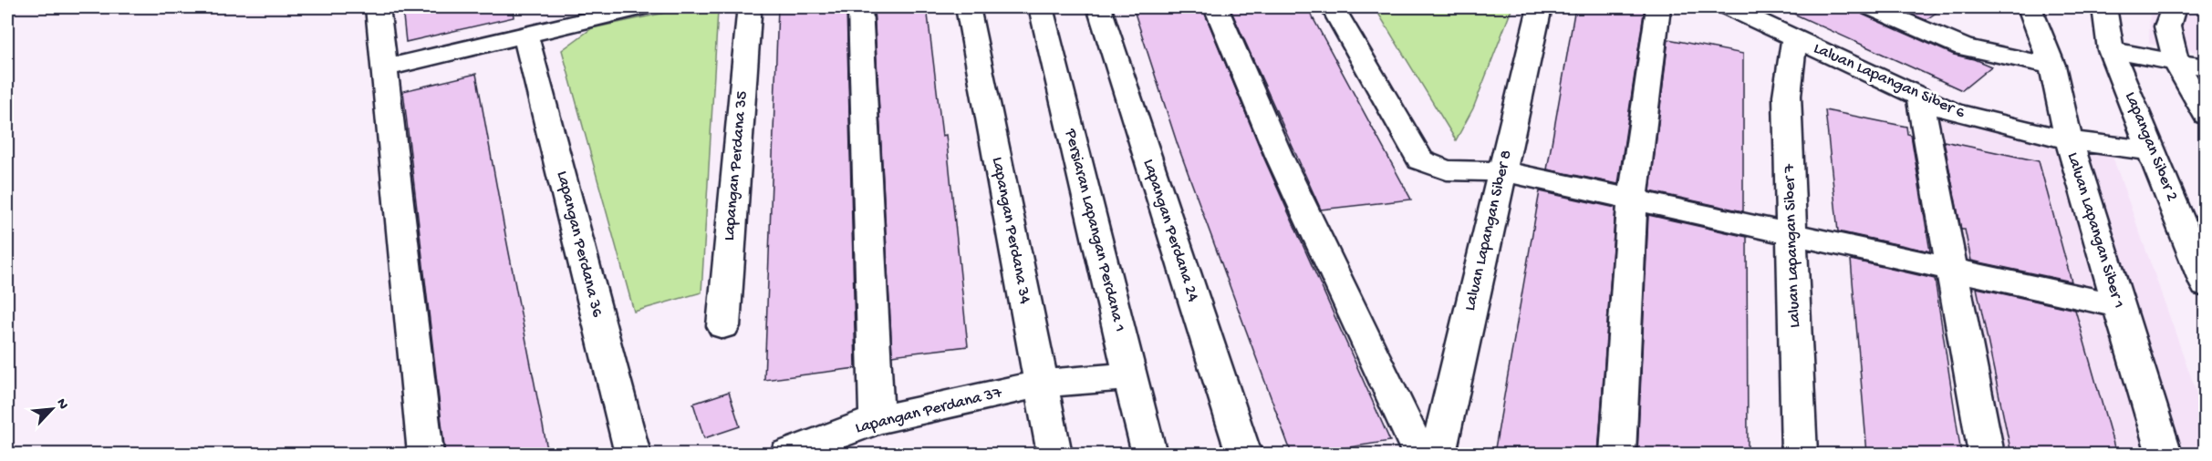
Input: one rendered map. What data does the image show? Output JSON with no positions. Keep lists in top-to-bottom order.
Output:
{
  "streets": {
    "street": [
      "Laluan Lapangan Siber 6",
      "Lapangan Siber 2",
      "Lapangan Perdana 35",
      "Lapangan Perdana 34",
      "Persiaran Lapangan Perdana 1",
      "Lapangan Perdana 24",
      "Laluan Lapangan Siber 8",
      "Laluan Lapangan Siber 1",
      "Lapangan Perdana 36",
      "Laluan Lapangan Siber 7",
      "Lapangan Perdana 37"
    ]
  },
  "crossings": [
    ["Laluan Lapangan Siber 6", "Lapangan Siber 2"],
    ["Laluan Lapangan Siber 6", "Laluan Lapangan Siber 1"],
    ["Laluan Lapangan Siber 6", "Laluan Lapangan Siber 7"],
    ["Lapangan Perdana 34", "Lapangan Perdana 37"],
    ["Persiaran Lapangan Perdana 1", "Lapangan Perdana 37"]
  ],
  "north": "top right"
}
